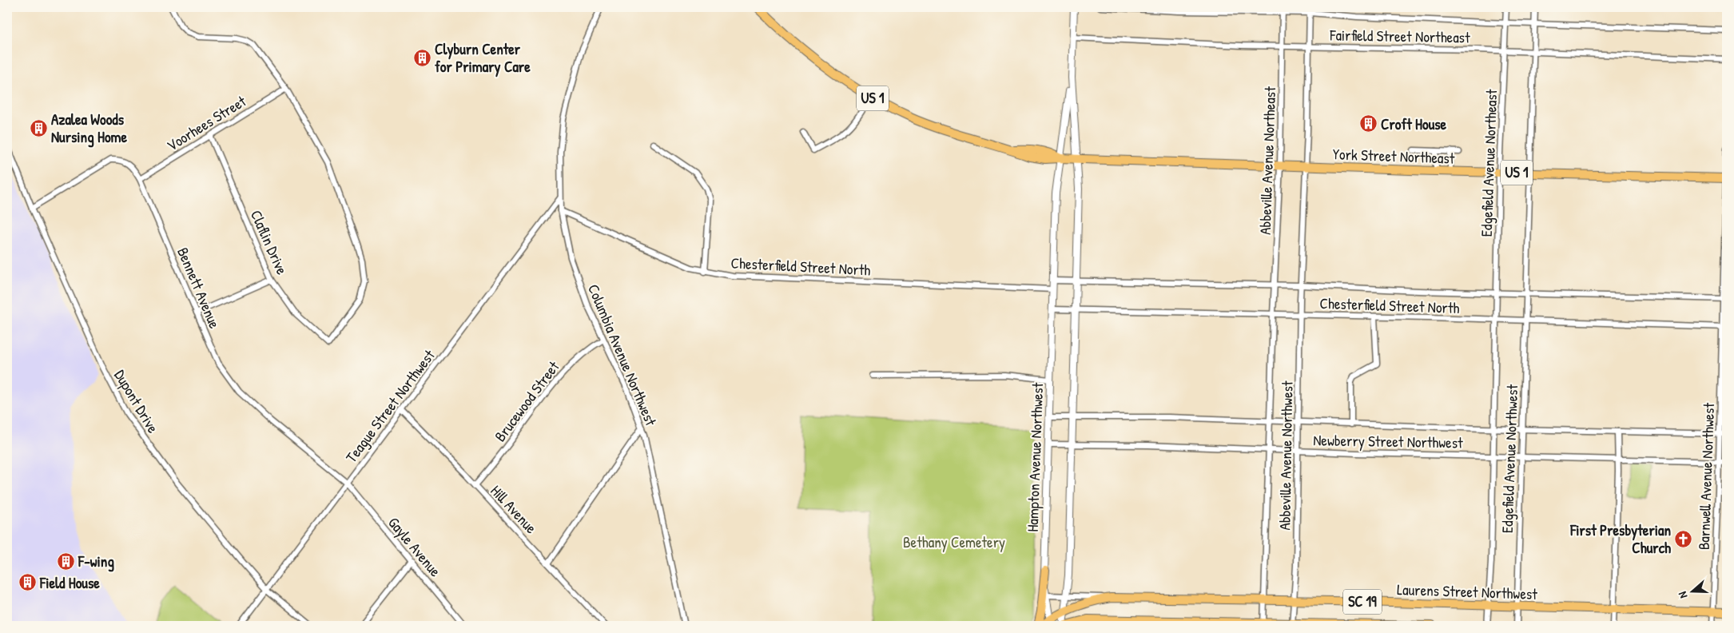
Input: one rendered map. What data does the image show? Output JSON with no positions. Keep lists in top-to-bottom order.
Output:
{
  "streets": {
    "main road": [
      "US 1",
      "York Street Northeast",
      "Laurens Street Northwest",
      "SC 19"
    ],
    "street": [
      "Fairfield Street Northeast",
      "Voorhees Street",
      "Abbeville Avenue Northeast",
      "Edgefield Avenue Northeast",
      "Claflin Drive",
      "Chesterfield Street North",
      "Bennett Avenue",
      "Columbia Avenue Northwest",
      "Dupont Drive",
      "Brucewood Street",
      "Teague Street Northwest",
      "Newberry Street Northwest",
      "Abbeville Avenue Northwest",
      "Hampton Avenue Northwest",
      "Edgefield Avenue Northwest",
      "Barnwell Avenue Northwest",
      "Hill Avenue",
      "Gayle Avenue"
    ]
  },
  "crossings": [
    ["Fairfield Street Northeast", "Abbeville Avenue Northeast"],
    ["Fairfield Street Northeast", "Edgefield Avenue Northeast"],
    ["Voorhees Street", "Claflin Drive"],
    ["Voorhees Street", "Bennett Avenue"],
    ["York Street Northeast", "Abbeville Avenue Northeast"],
    ["York Street Northeast", "Edgefield Avenue Northeast"],
    ["York Street Northeast", "Hampton Avenue Northwest"],
    ["York Street Northeast", "Barnwell Avenue Northwest"],
    ["Abbeville Avenue Northeast", "Chesterfield Street North"],
    ["Abbeville Avenue Northeast", "Abbeville Avenue Northwest"],
    ["Edgefield Avenue Northeast", "Chesterfield Street North"],
    ["Edgefield Avenue Northeast", "Edgefield Avenue Northwest"],
    ["Chesterfield Street North", "Columbia Avenue Northwest"],
    ["Chesterfield Street North", "Abbeville Avenue Northwest"],
    ["Chesterfield Street North", "Hampton Avenue Northwest"],
    ["Chesterfield Street North", "Edgefield Avenue Northwest"],
    ["Chesterfield Street North", "Barnwell Avenue Northwest"],
    ["Bennett Avenue", "Dupont Drive"],
    ["Bennett Avenue", "Teague Street Northwest"],
    ["Bennett Avenue", "Gayle Avenue"],
    ["Columbia Avenue Northwest", "Brucewood Street"],
    ["Columbia Avenue Northwest", "Teague Street Northwest"],
    ["Dupont Drive", "Teague Street Northwest"],
    ["Brucewood Street", "Hill Avenue"],
    ["Teague Street Northwest", "Hill Avenue"],
    ["Teague Street Northwest", "Gayle Avenue"],
    ["Newberry Street Northwest", "Abbeville Avenue Northwest"],
    ["Newberry Street Northwest", "Hampton Avenue Northwest"],
    ["Newberry Street Northwest", "Edgefield Avenue Northwest"],
    ["Newberry Street Northwest", "Barnwell Avenue Northwest"],
    ["Abbeville Avenue Northwest", "Laurens Street Northwest"],
    ["Abbeville Avenue Northwest", "SC 19"],
    ["Hampton Avenue Northwest", "Laurens Street Northwest"],
    ["Edgefield Avenue Northwest", "Laurens Street Northwest"],
    ["Barnwell Avenue Northwest", "Laurens Street Northwest"]
  ],
  "parks": ["Bethany Cemetery"],
  "places": {
    "building": [
      "Clyburn Center for Primary Care",
      "Croft House",
      "Azalea Woods Nursing Home",
      "F-wing",
      "Field House"
    ],
    "church": ["First Presbyterian Church"]
  },
  "north": "left"
}
